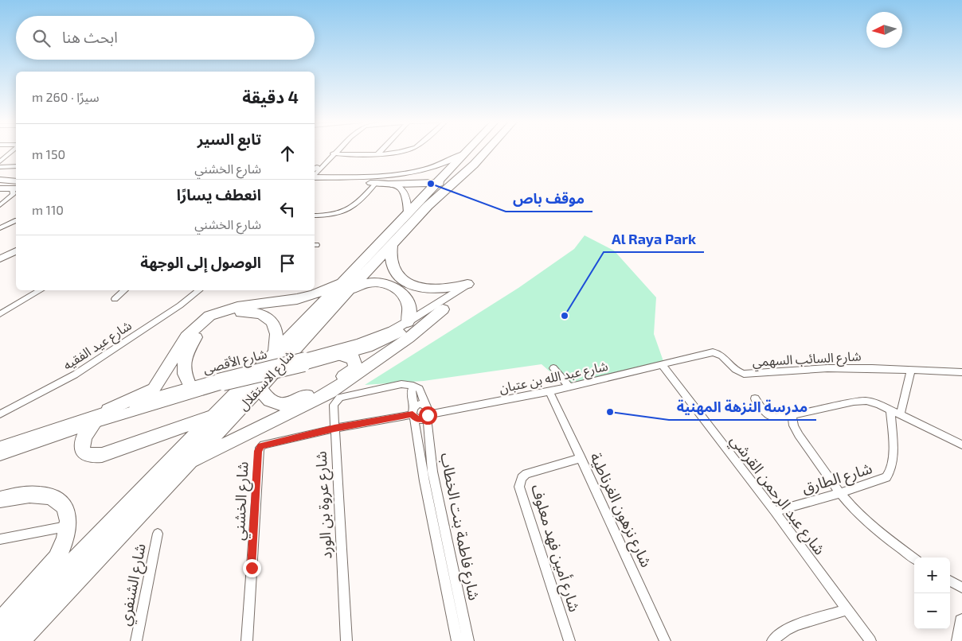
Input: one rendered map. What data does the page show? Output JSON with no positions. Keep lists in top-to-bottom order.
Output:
{
  "streets": {
    "highway": ["شارع الاستقلال"],
    "main road": ["شارع الأقصى"],
    "street": [
      "شارع عيد الفقيه",
      "شارع السائب السهمي",
      "شارع عبد الله بن عتبان",
      "شارع الطارق",
      "شارع عبد الرحمن القرشي",
      "شارع الخشني",
      "شارع عروة بن الورد",
      "شارع نزهون الغرناطية",
      "شارع فاطمة بنت الخطاب",
      "شارع أمين فهد معلوف",
      "شارع الشنفري"
    ]
  },
  "crossings": [
    ["شارع السائب السهمي", "شارع عبد الله بن عتبان"],
    ["شارع السائب السهمي", "شارع عبد الرحمن القرشي"],
    ["شارع عبد الله بن عتبان", "شارع عبد الرحمن القرشي"],
    ["شارع عبد الله بن عتبان", "شارع نزهون الغرناطية"],
    ["شارع عبد الله بن عتبان", "شارع فاطمة بنت الخطاب"],
    ["شارع الطارق", "شارع عبد الرحمن القرشي"],
    ["شارع الخشني", "شارع عروة بن الورد"],
    ["شارع الخشني", "شارع فاطمة بنت الخطاب"],
    ["شارع نزهون الغرناطية", "شارع أمين فهد معلوف"]
  ],
  "places": ["موقف باص", "Al Raya Park", "مدرسة النزهة المهنية"],
  "north": "left",
  "page": {
    "search": "ابحث هنا",
    "heading": ["4 دقيقة", "سيرًا · 260 m"],
    "list": [
      ["تابع السير", "شارع الخشني", "150 m"],
      ["انعطف يسارًا", "شارع الخشني", "110 m"],
      "الوصول إلى الوجهة"
    ],
    "map_buttons": ["+", "−"]
  }
}
